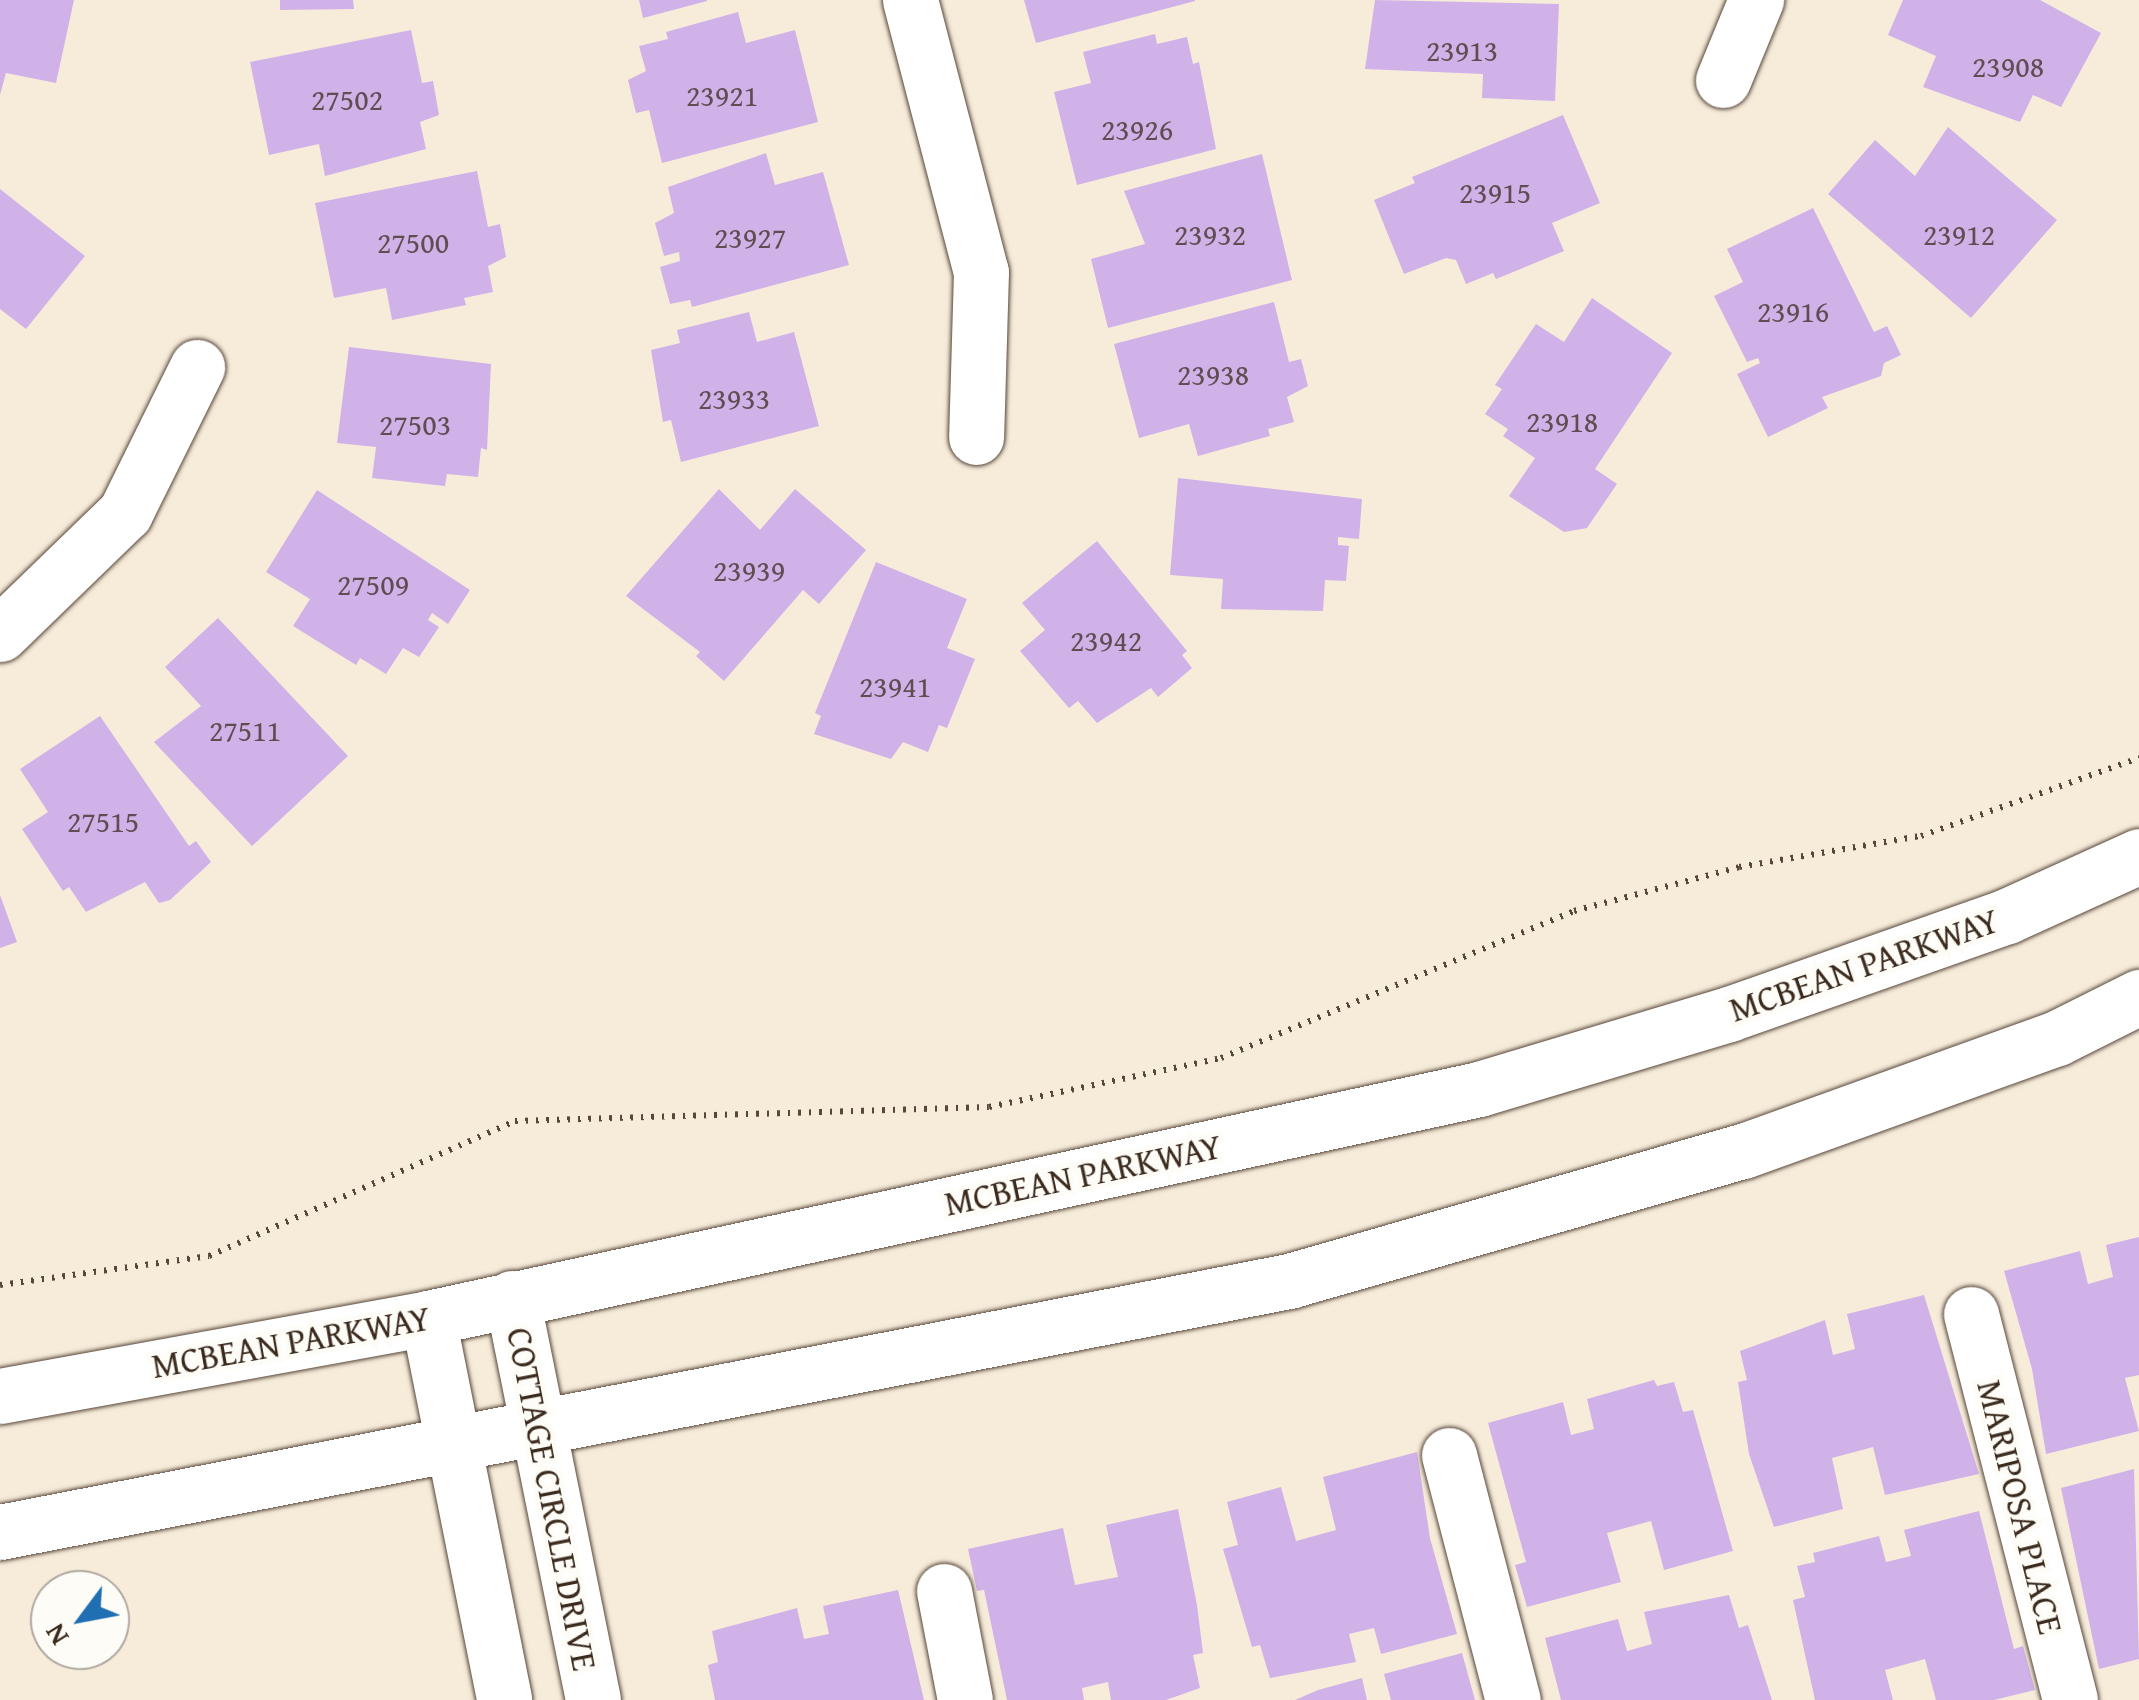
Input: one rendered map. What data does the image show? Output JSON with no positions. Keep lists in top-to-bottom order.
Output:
{
  "streets": {
    "main road": ["MCBEAN PARKWAY", "COTTAGE CIRCLE DRIVE", "MARIPOSA PLACE"]
  },
  "crossings": [
    ["MCBEAN PARKWAY", "COTTAGE CIRCLE DRIVE"]
  ],
  "house_numbers": [
    "23913",
    "23908",
    "23921",
    "27502",
    "23926",
    "23915",
    "23932",
    "23912",
    "23927",
    "27500",
    "23916",
    "23938",
    "23933",
    "23918",
    "27503",
    "23939",
    "27509",
    "23942",
    "23941",
    "27511",
    "27515"
  ],
  "north": "bottom left"
}
